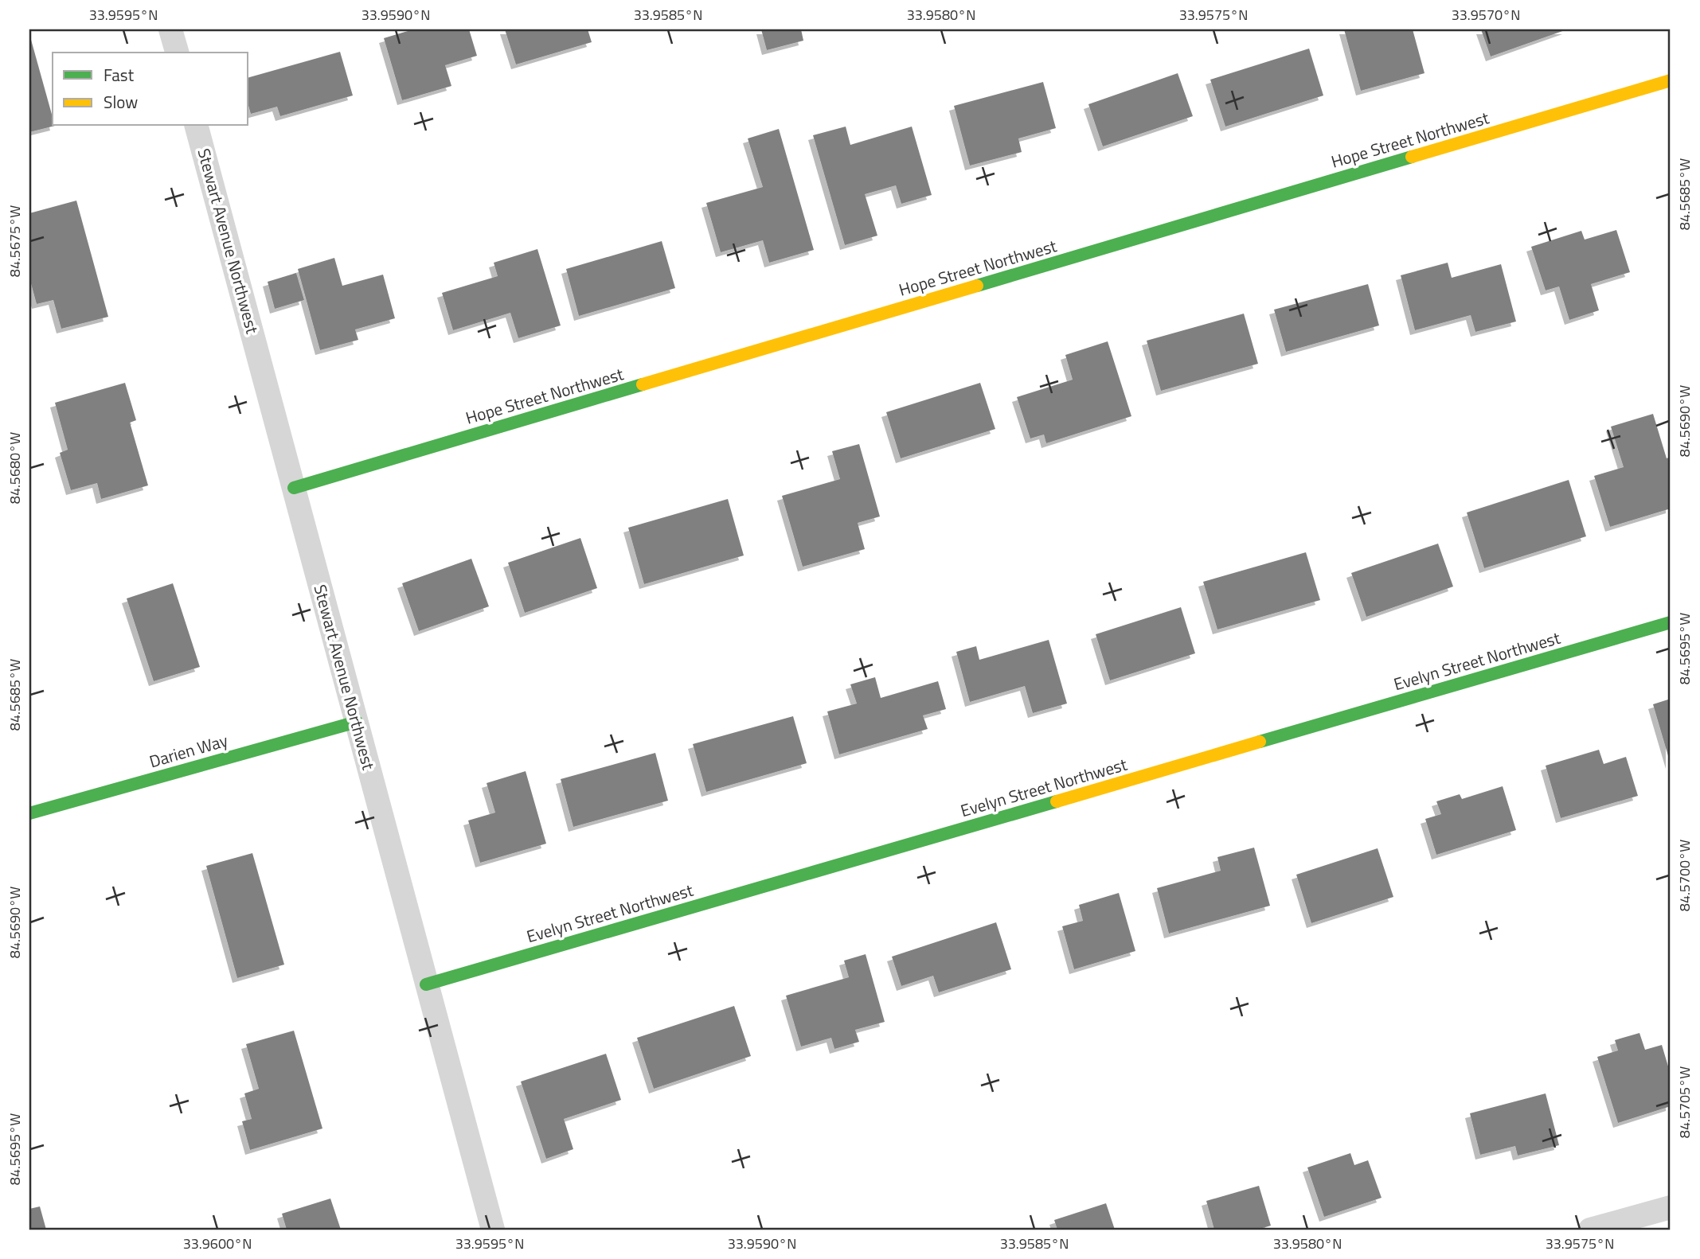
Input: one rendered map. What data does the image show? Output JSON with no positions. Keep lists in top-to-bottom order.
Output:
{
  "streets": {
    "street": [
      "Hope Street Northwest",
      "Stewart Avenue Northwest",
      "Evelyn Street Northwest",
      "Darien Way"
    ]
  },
  "crossings": [
    ["Hope Street Northwest", "Stewart Avenue Northwest"],
    ["Stewart Avenue Northwest", "Evelyn Street Northwest"],
    ["Stewart Avenue Northwest", "Darien Way"]
  ],
  "legend": ["Fast", "Slow"],
  "coordinates": [
    "33.9595°N",
    "33.9590°N",
    "33.9585°N",
    "33.9580°N",
    "33.9575°N",
    "33.9570°N",
    "84.5685°W",
    "84.5675°W",
    "84.5690°W",
    "84.5680°W",
    "84.5695°W",
    "84.5700°W",
    "84.5705°W",
    "33.9600°N"
  ]
}
